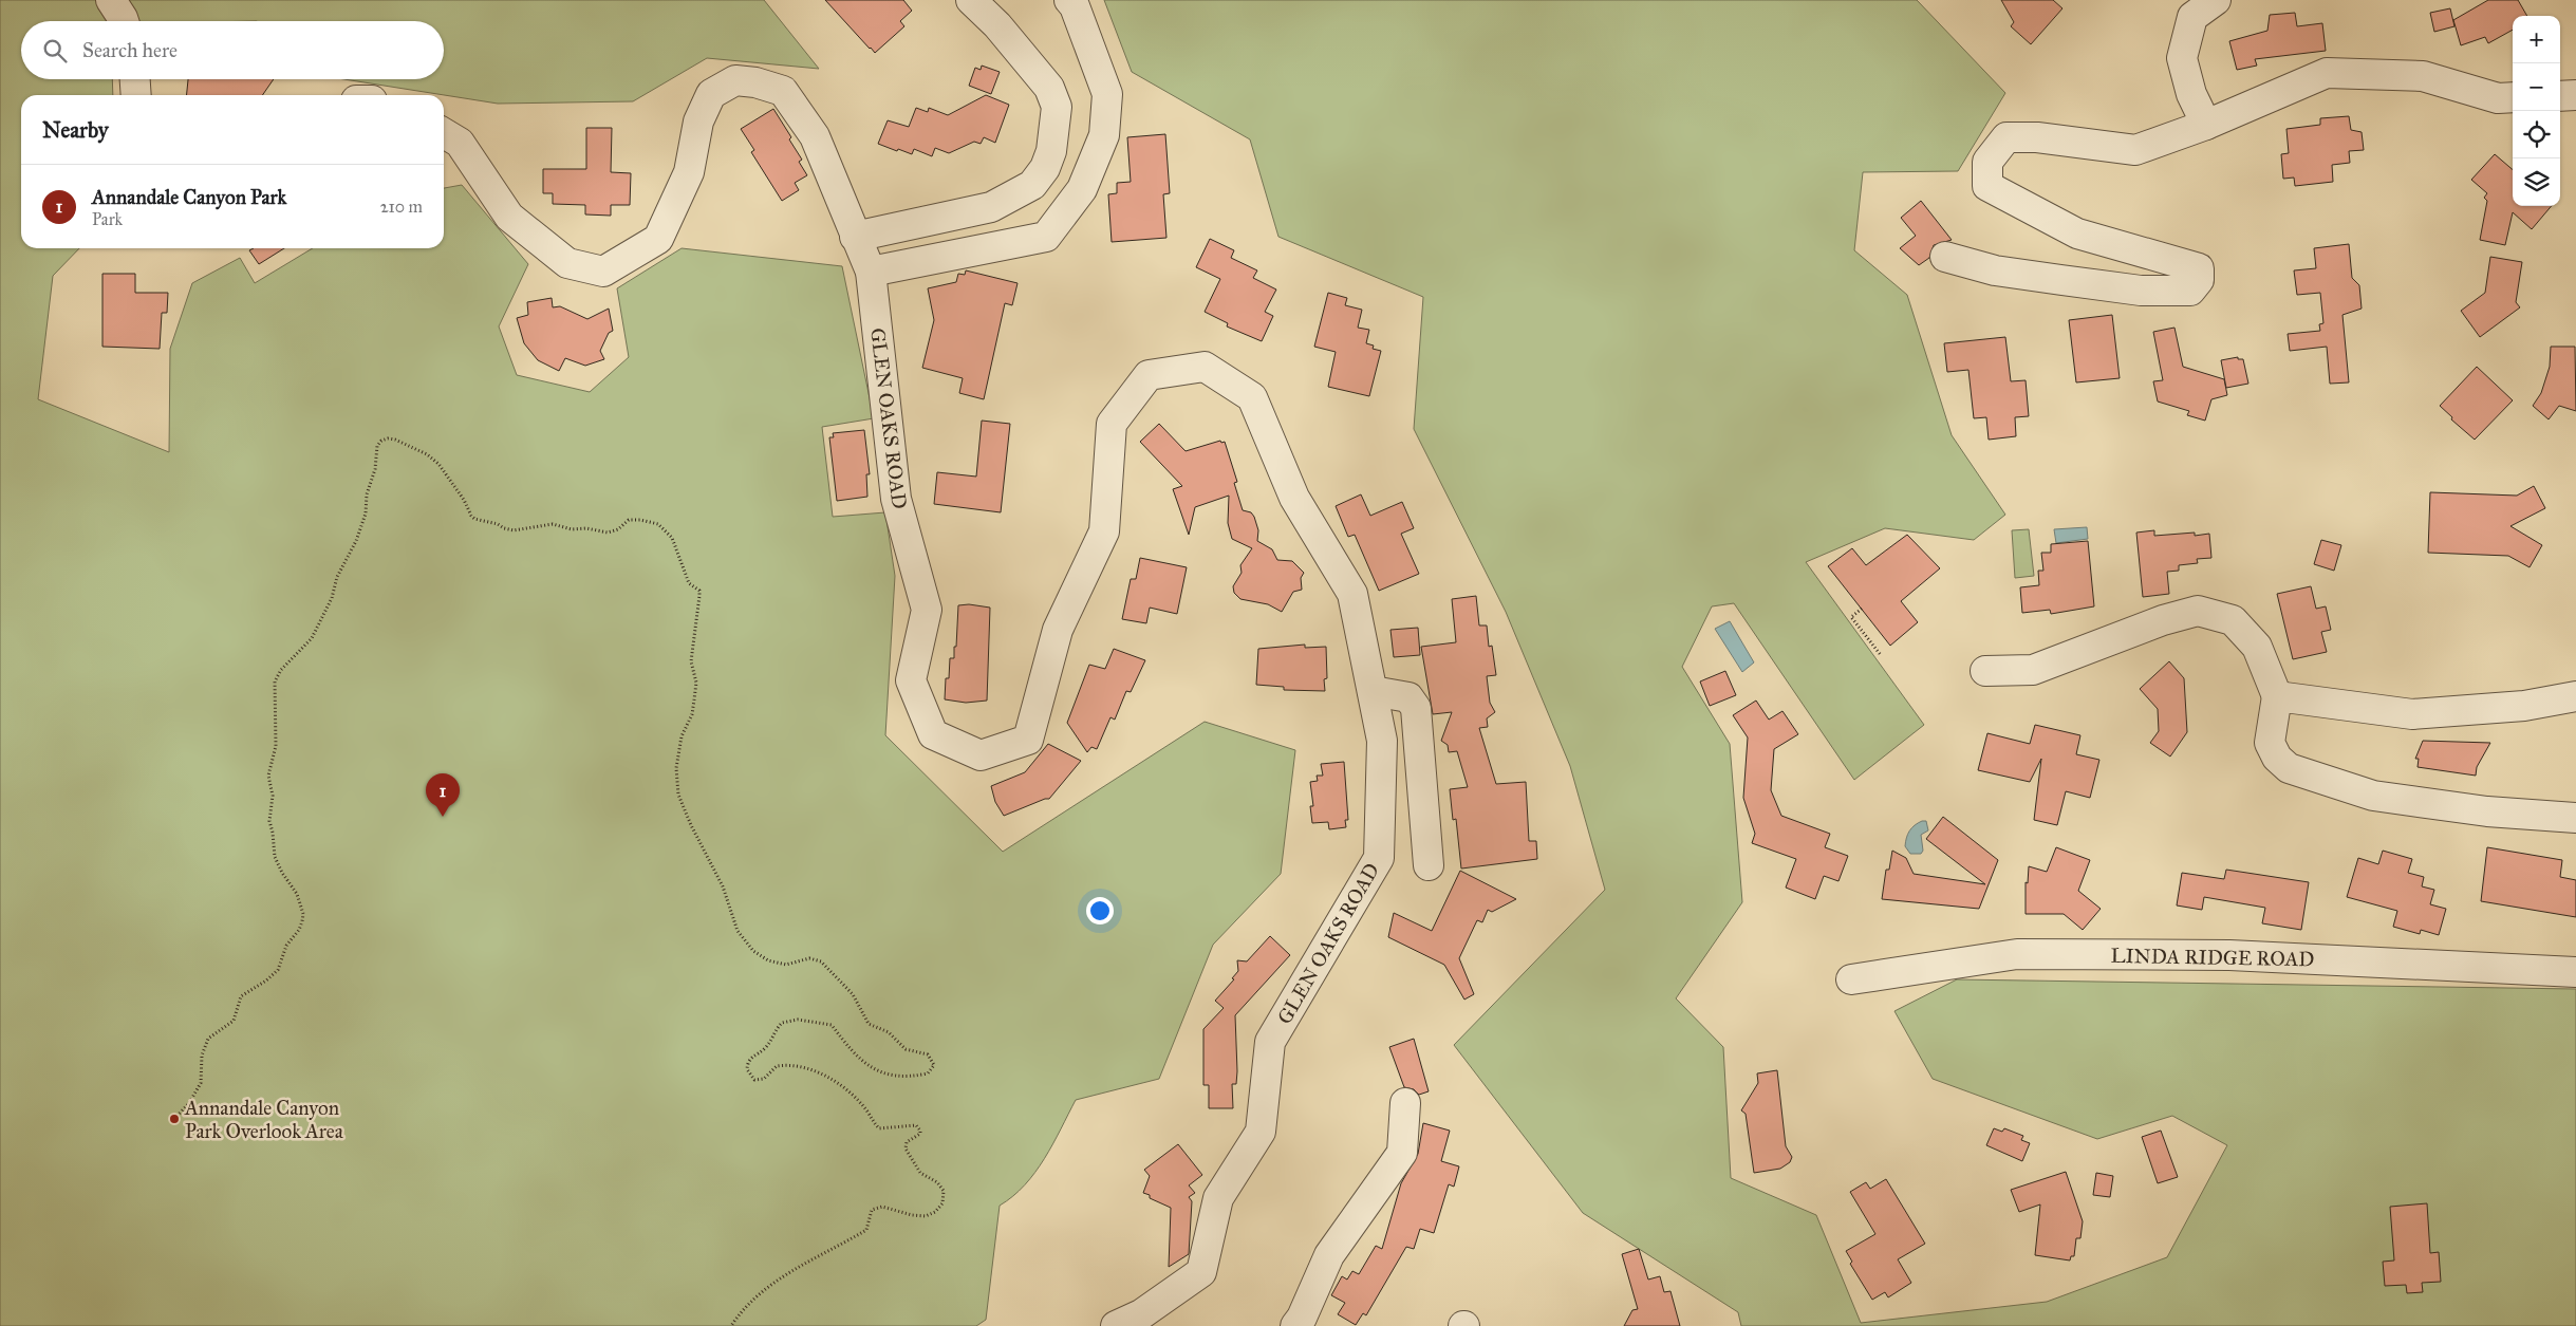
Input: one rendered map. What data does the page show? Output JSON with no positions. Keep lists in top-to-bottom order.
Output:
{
  "streets": {
    "street": ["GLEN OAKS ROAD", "LINDA RIDGE ROAD"]
  },
  "places": ["Annandale Canyon Park Overlook Area"],
  "page": {
    "map_buttons": ["+", "−"],
    "search": "Search here",
    "heading": "Nearby",
    "list": [
      {
        "mark": "1",
        "name": "Annandale Canyon Park",
        "note": "Park",
        "value": "210 m"
      }
    ],
    "pins": "1"
  }
}
